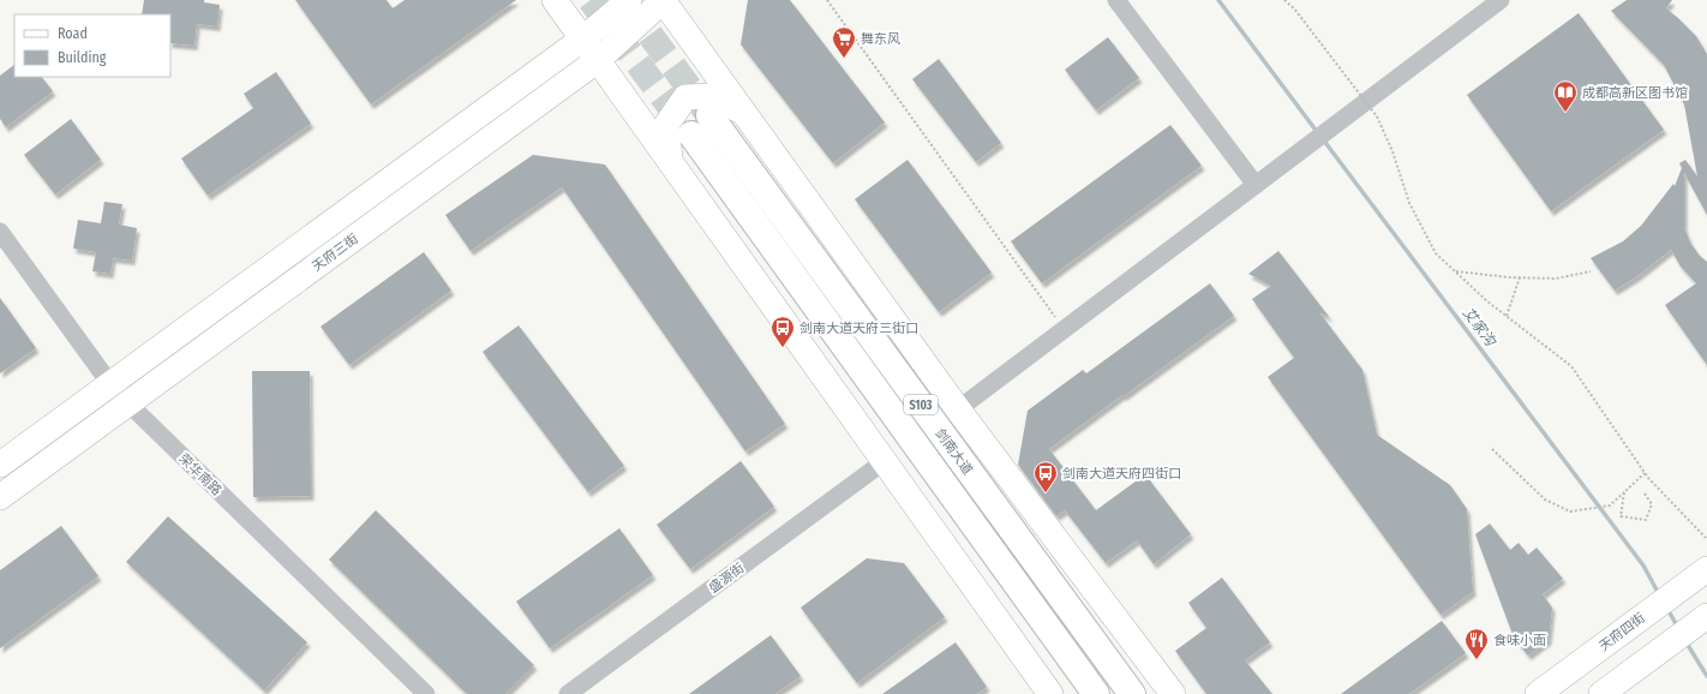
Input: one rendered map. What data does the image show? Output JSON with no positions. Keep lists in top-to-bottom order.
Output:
{
  "streets": {
    "highway": ["S103", "剑南大道"],
    "main road": ["天府三街", "天府四街"],
    "street": ["荣华南路", "盛源街"]
  },
  "crossings": [
    ["天府三街", "荣华南路"]
  ],
  "water": ["艾家沟"],
  "places": {
    "supermarket": ["舞东风"],
    "library": ["成都高新区图书馆"],
    "bus stop": ["剑南大道天府三街口", "剑南大道天府四街口"],
    "restaurant": ["食味小面"]
  },
  "legend": ["Road", "Building"]
}
